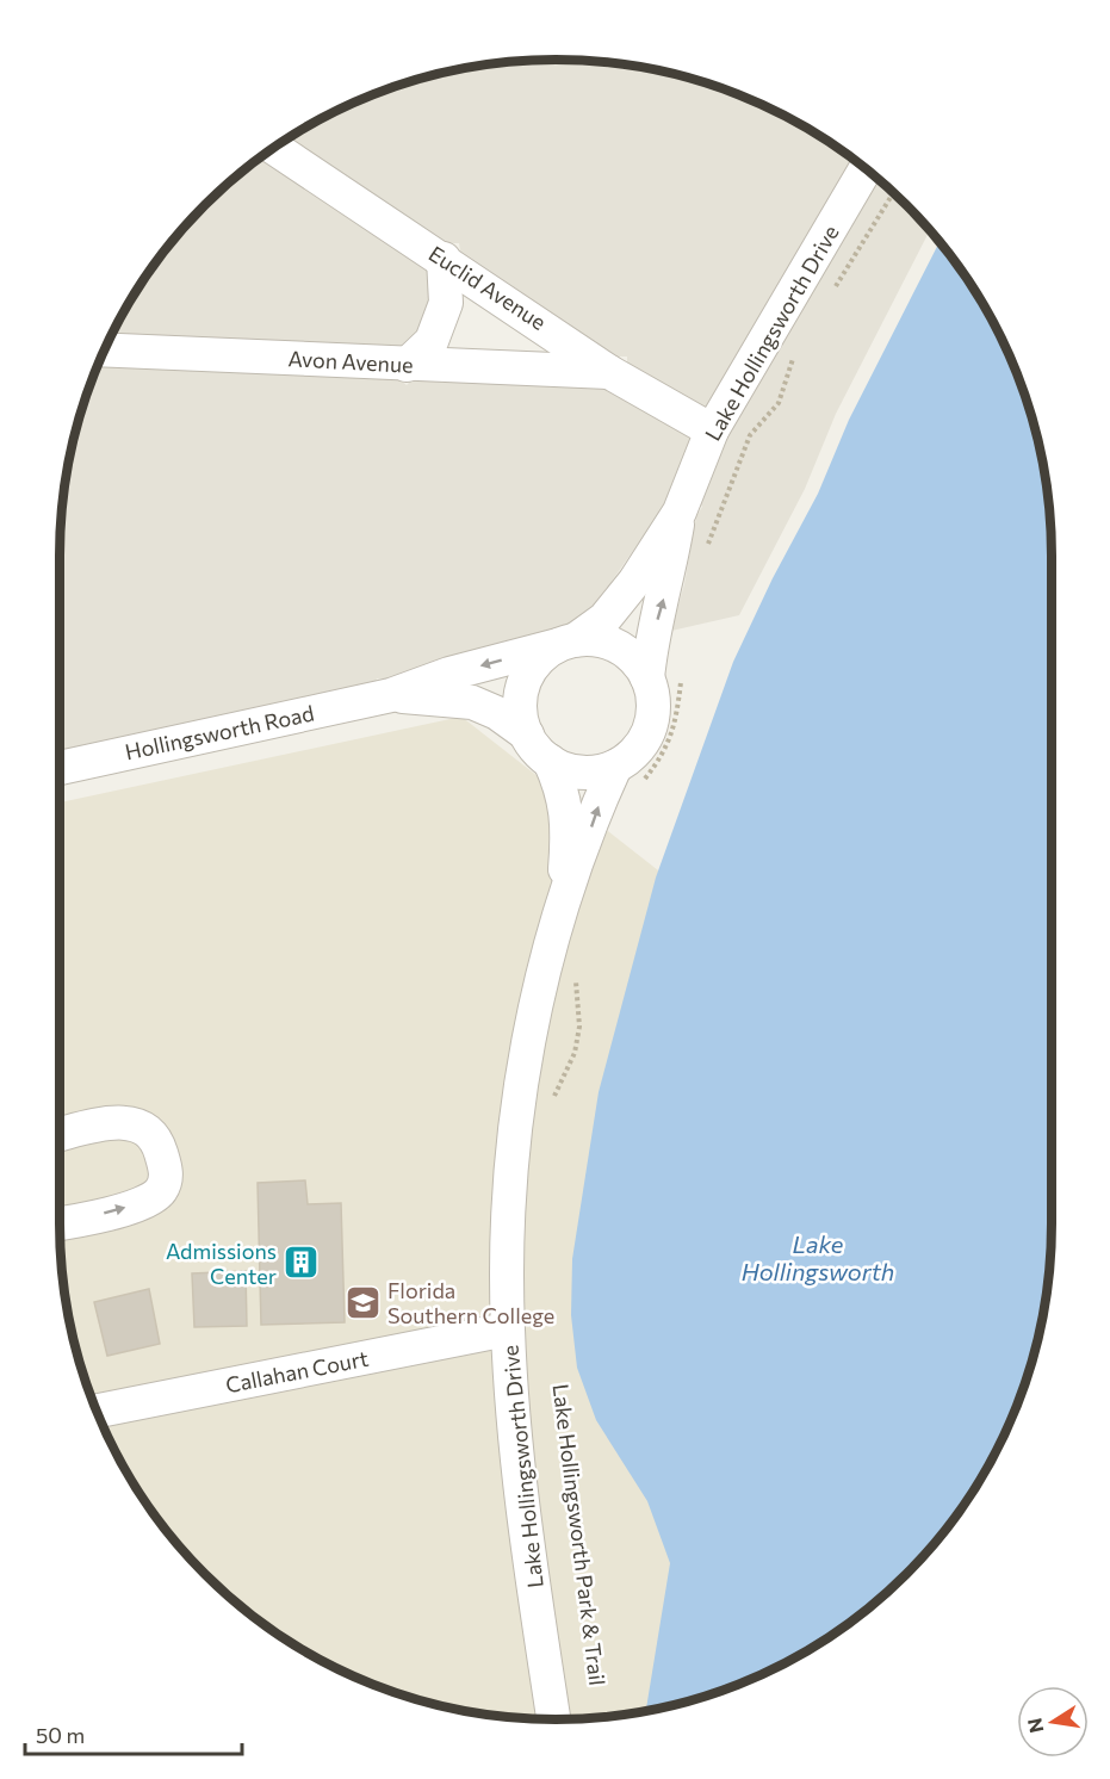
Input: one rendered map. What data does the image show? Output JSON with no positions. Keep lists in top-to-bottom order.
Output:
{
  "streets": {
    "street": [
      "Euclid Avenue",
      "Lake Hollingsworth Drive",
      "Avon Avenue",
      "Hollingsworth Road",
      "Callahan Court"
    ]
  },
  "crossings": [
    ["Euclid Avenue", "Lake Hollingsworth Drive"],
    ["Euclid Avenue", "Avon Avenue"],
    ["Lake Hollingsworth Drive", "Hollingsworth Road"],
    ["Lake Hollingsworth Drive", "Callahan Court"]
  ],
  "water": ["Lake Hollingsworth"],
  "places": {
    "building": ["Admissions Center"],
    "school or university": ["Florida Southern College"]
  },
  "scale_bar": "50 m",
  "north": "left"
}
